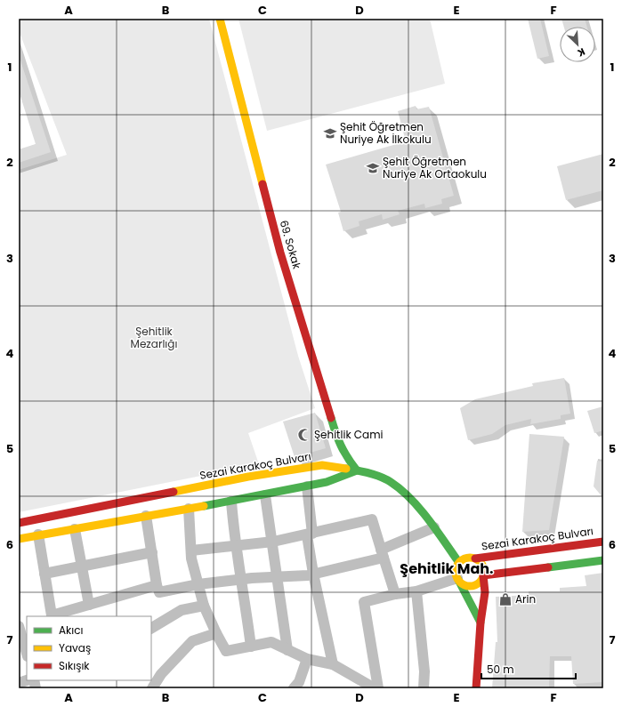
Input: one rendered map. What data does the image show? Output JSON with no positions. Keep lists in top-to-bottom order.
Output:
{
  "streets": {
    "street": ["69. Sokak", "Sezai Karakoç Bulvarı"]
  },
  "crossings": [
    ["69. Sokak", "Sezai Karakoç Bulvarı"]
  ],
  "districts": ["Şehitlik Mah."],
  "parks": ["Şehitlik Mezarlığı"],
  "places": {
    "school or university": ["Şehit Öğretmen Nuriye Ak İlkokulu", "Şehit Öğretmen Nuriye Ak Ortaokulu"],
    "mosque": ["Şehitlik Cami"],
    "shop": ["Arin"]
  },
  "legend": ["Akıcı", "Yavaş", "Sıkışık"],
  "scale_bar": "50 m",
  "north": "bottom right",
  "grid": {
    "columns": [
      "A",
      "B",
      "C",
      "D",
      "E",
      "F"
    ],
    "rows": [
      "1",
      "2",
      "3",
      "4",
      "5",
      "6",
      "7"
    ]
  }
}
